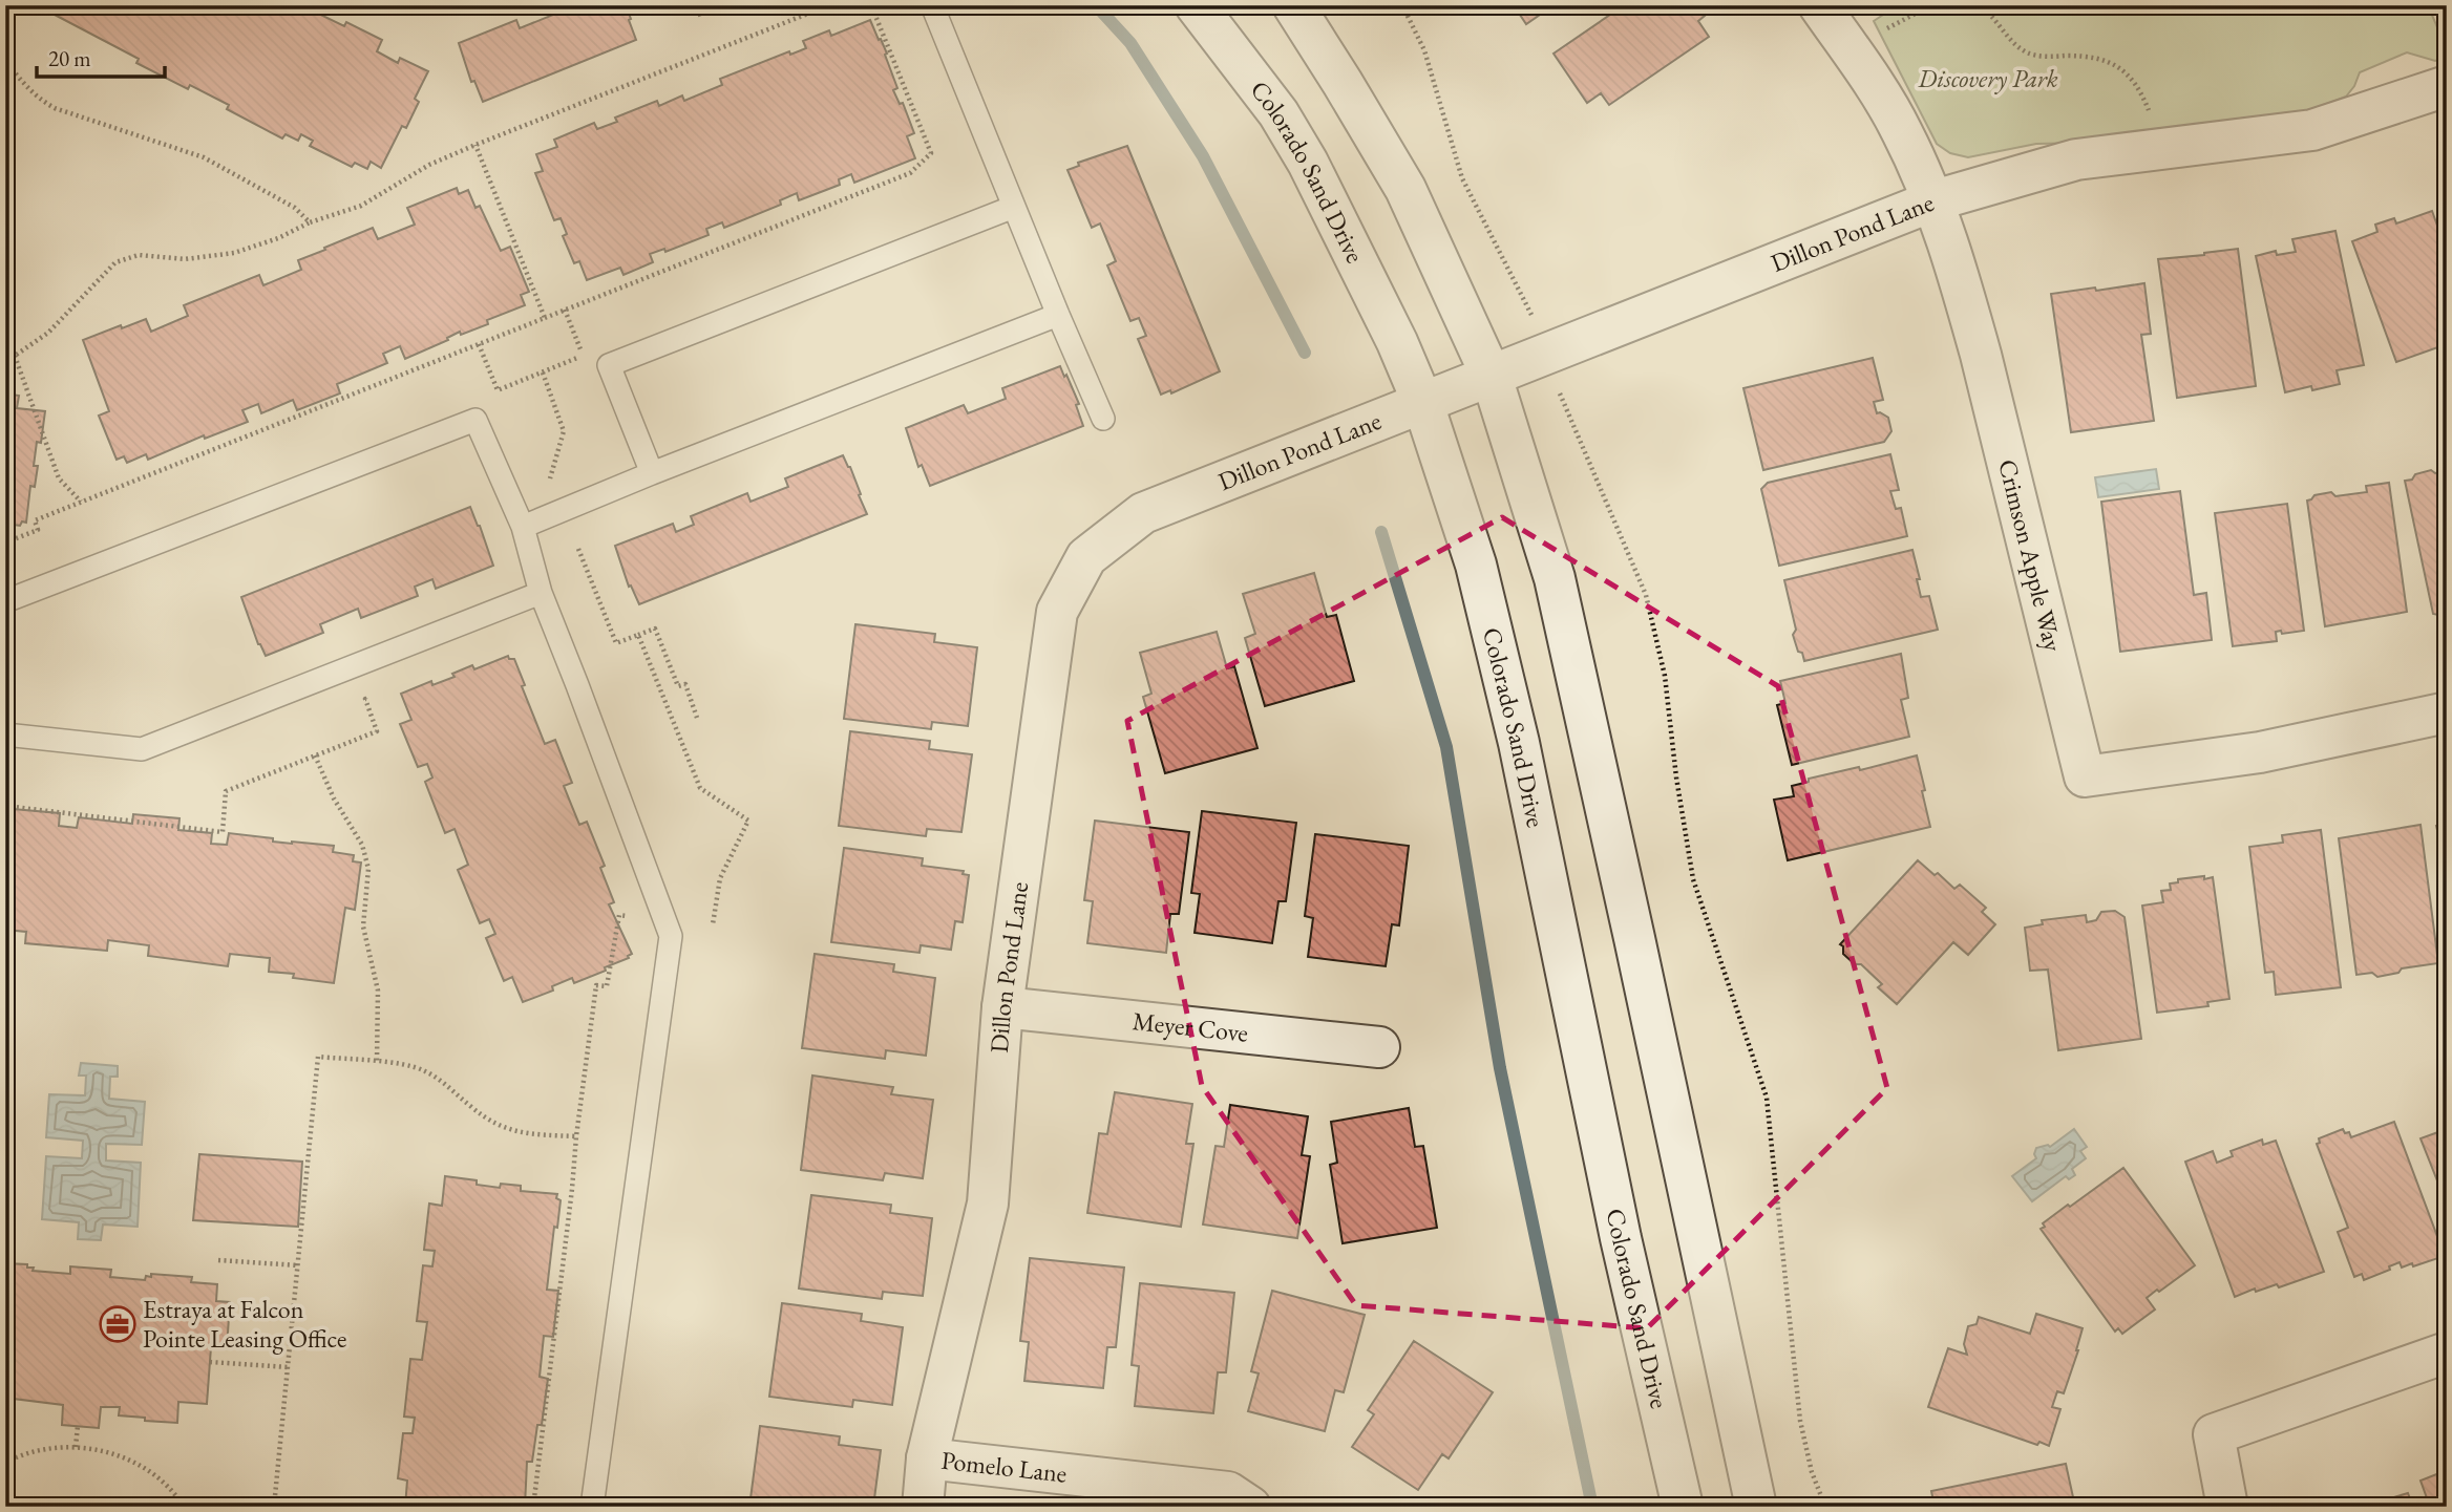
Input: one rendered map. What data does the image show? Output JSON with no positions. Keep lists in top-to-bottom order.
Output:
{
  "streets": {
    "street": [
      "Colorado Sand Drive",
      "Dillon Pond Lane",
      "Crimson Apple Way",
      "Meyer Cove",
      "Pomelo Lane"
    ]
  },
  "crossings": [
    ["Colorado Sand Drive", "Dillon Pond Lane"],
    ["Dillon Pond Lane", "Crimson Apple Way"],
    ["Dillon Pond Lane", "Meyer Cove"],
    ["Dillon Pond Lane", "Pomelo Lane"]
  ],
  "parks": ["Discovery Park"],
  "places": {
    "office": ["Estraya at Falcon Pointe Leasing Office"]
  },
  "scale_bar": "20 m"
}
